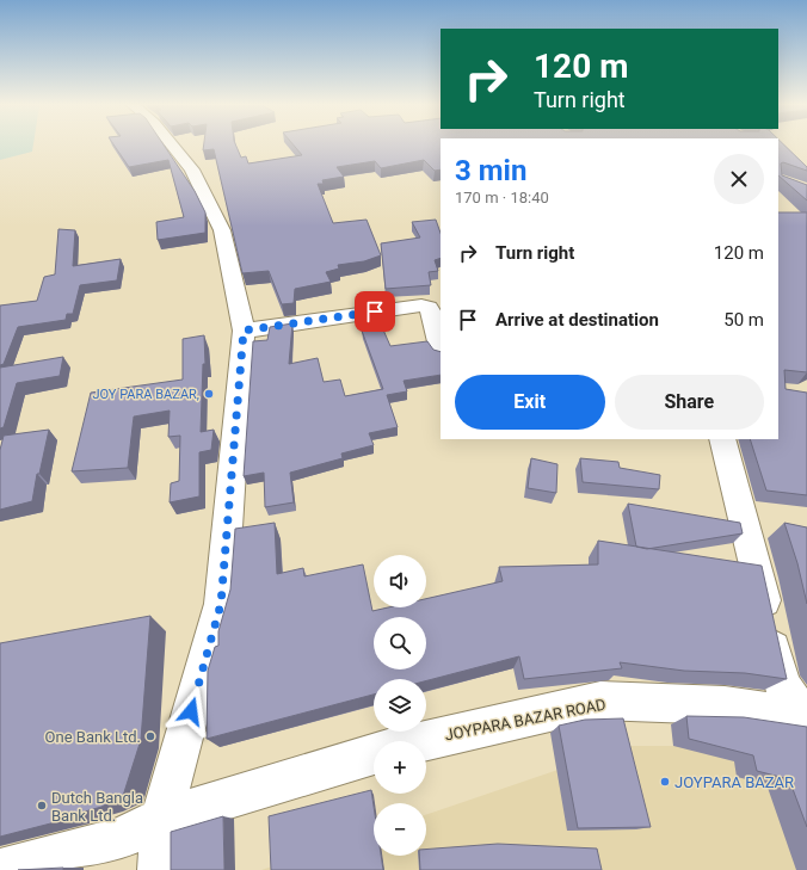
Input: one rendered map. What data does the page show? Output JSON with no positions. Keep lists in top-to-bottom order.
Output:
{
  "streets": {
    "street": ["JOYPARA BAZAR ROAD"]
  },
  "places": [
    "JOY PARA BAZAR,",
    "One Bank Ltd.",
    "JOYPARA BAZAR",
    "Dutch Bangla Bank Ltd."
  ],
  "page": {
    "turn": ["120 m", "Turn right"],
    "heading": ["3 min", "170 m · 18:40"],
    "list": [
      {
        "name": "Turn right",
        "value": "120 m"
      },
      {
        "name": "Arrive at destination",
        "value": "50 m"
      }
    ],
    "buttons": ["Exit", "Share"],
    "map_buttons": ["+", "−"]
  }
}
